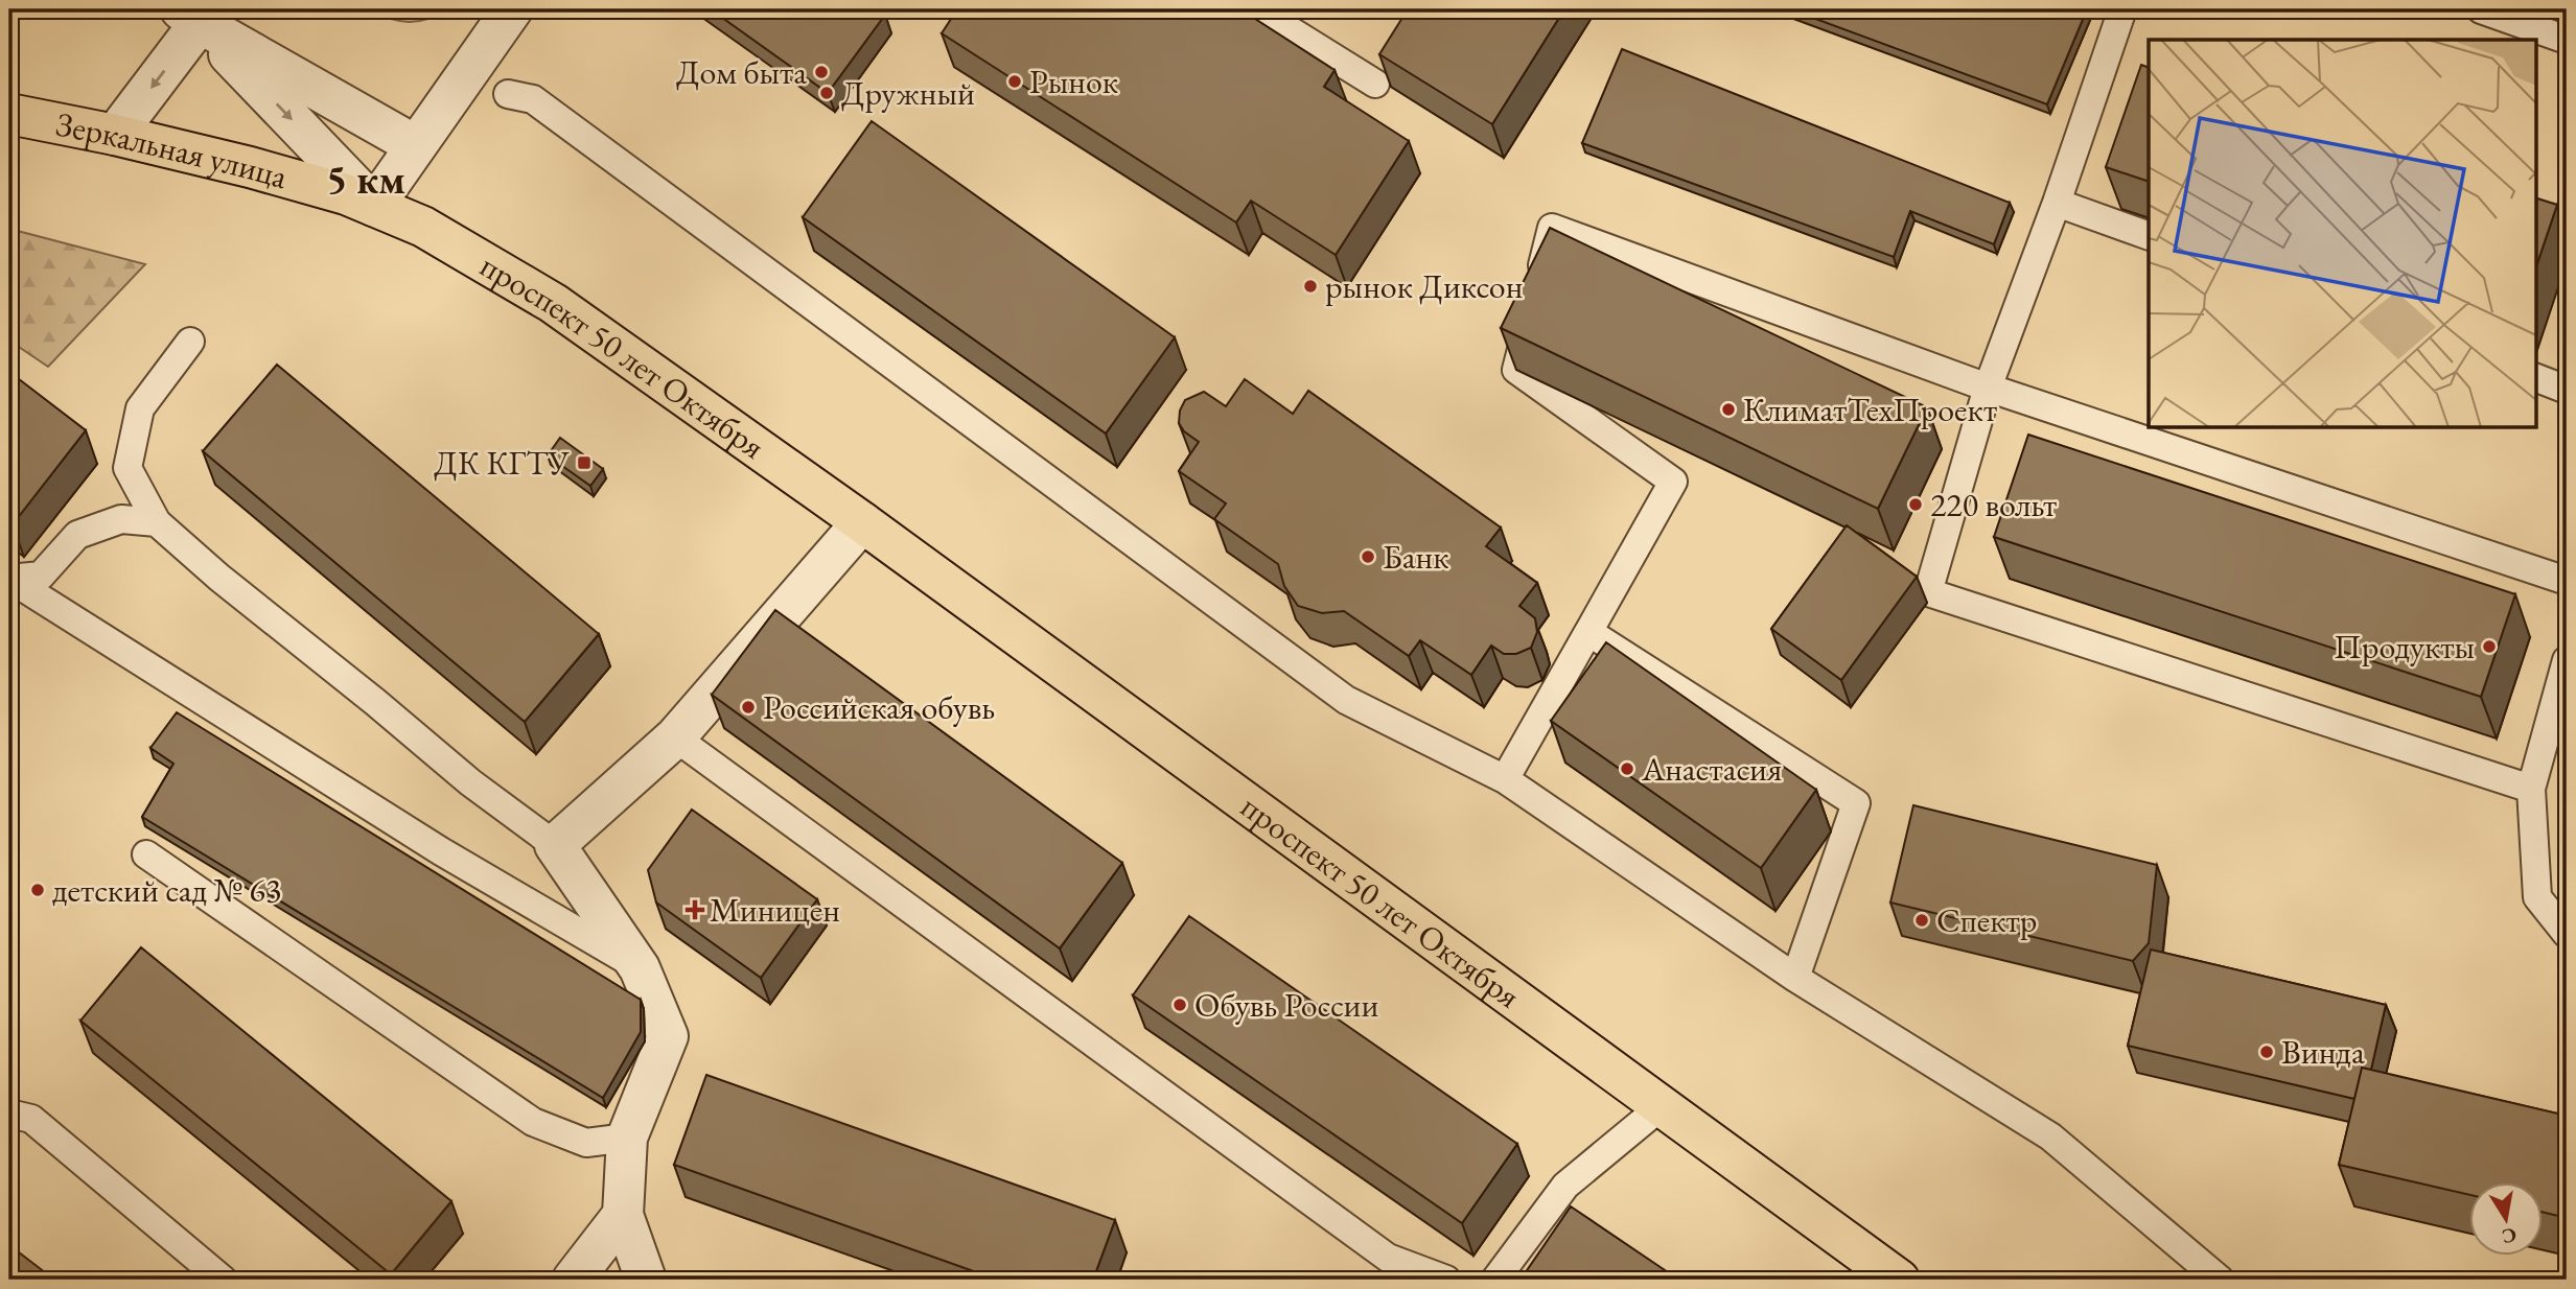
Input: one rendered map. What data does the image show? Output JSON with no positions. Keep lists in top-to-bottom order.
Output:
{
  "streets": {
    "main road": ["Зеркальная улица", "проспект 50 лет Октября"]
  },
  "crossings": [
    ["Зеркальная улица", "проспект 50 лет Октября"]
  ],
  "districts": ["5 км"],
  "places": {
    "other": [
      "Дом быта",
      "Рынок",
      "Дружный",
      "рынок Диксон",
      "КлиматТехПроект",
      "220 вольт",
      "Банк",
      "Продукты",
      "Российская обувь",
      "Анастасия",
      "детский сад № 63",
      "Спектр",
      "Обувь России",
      "Винда"
    ],
    "transit": ["ДК КГТУ"],
    "health": ["Миницен"]
  },
  "north": "bottom"
}
